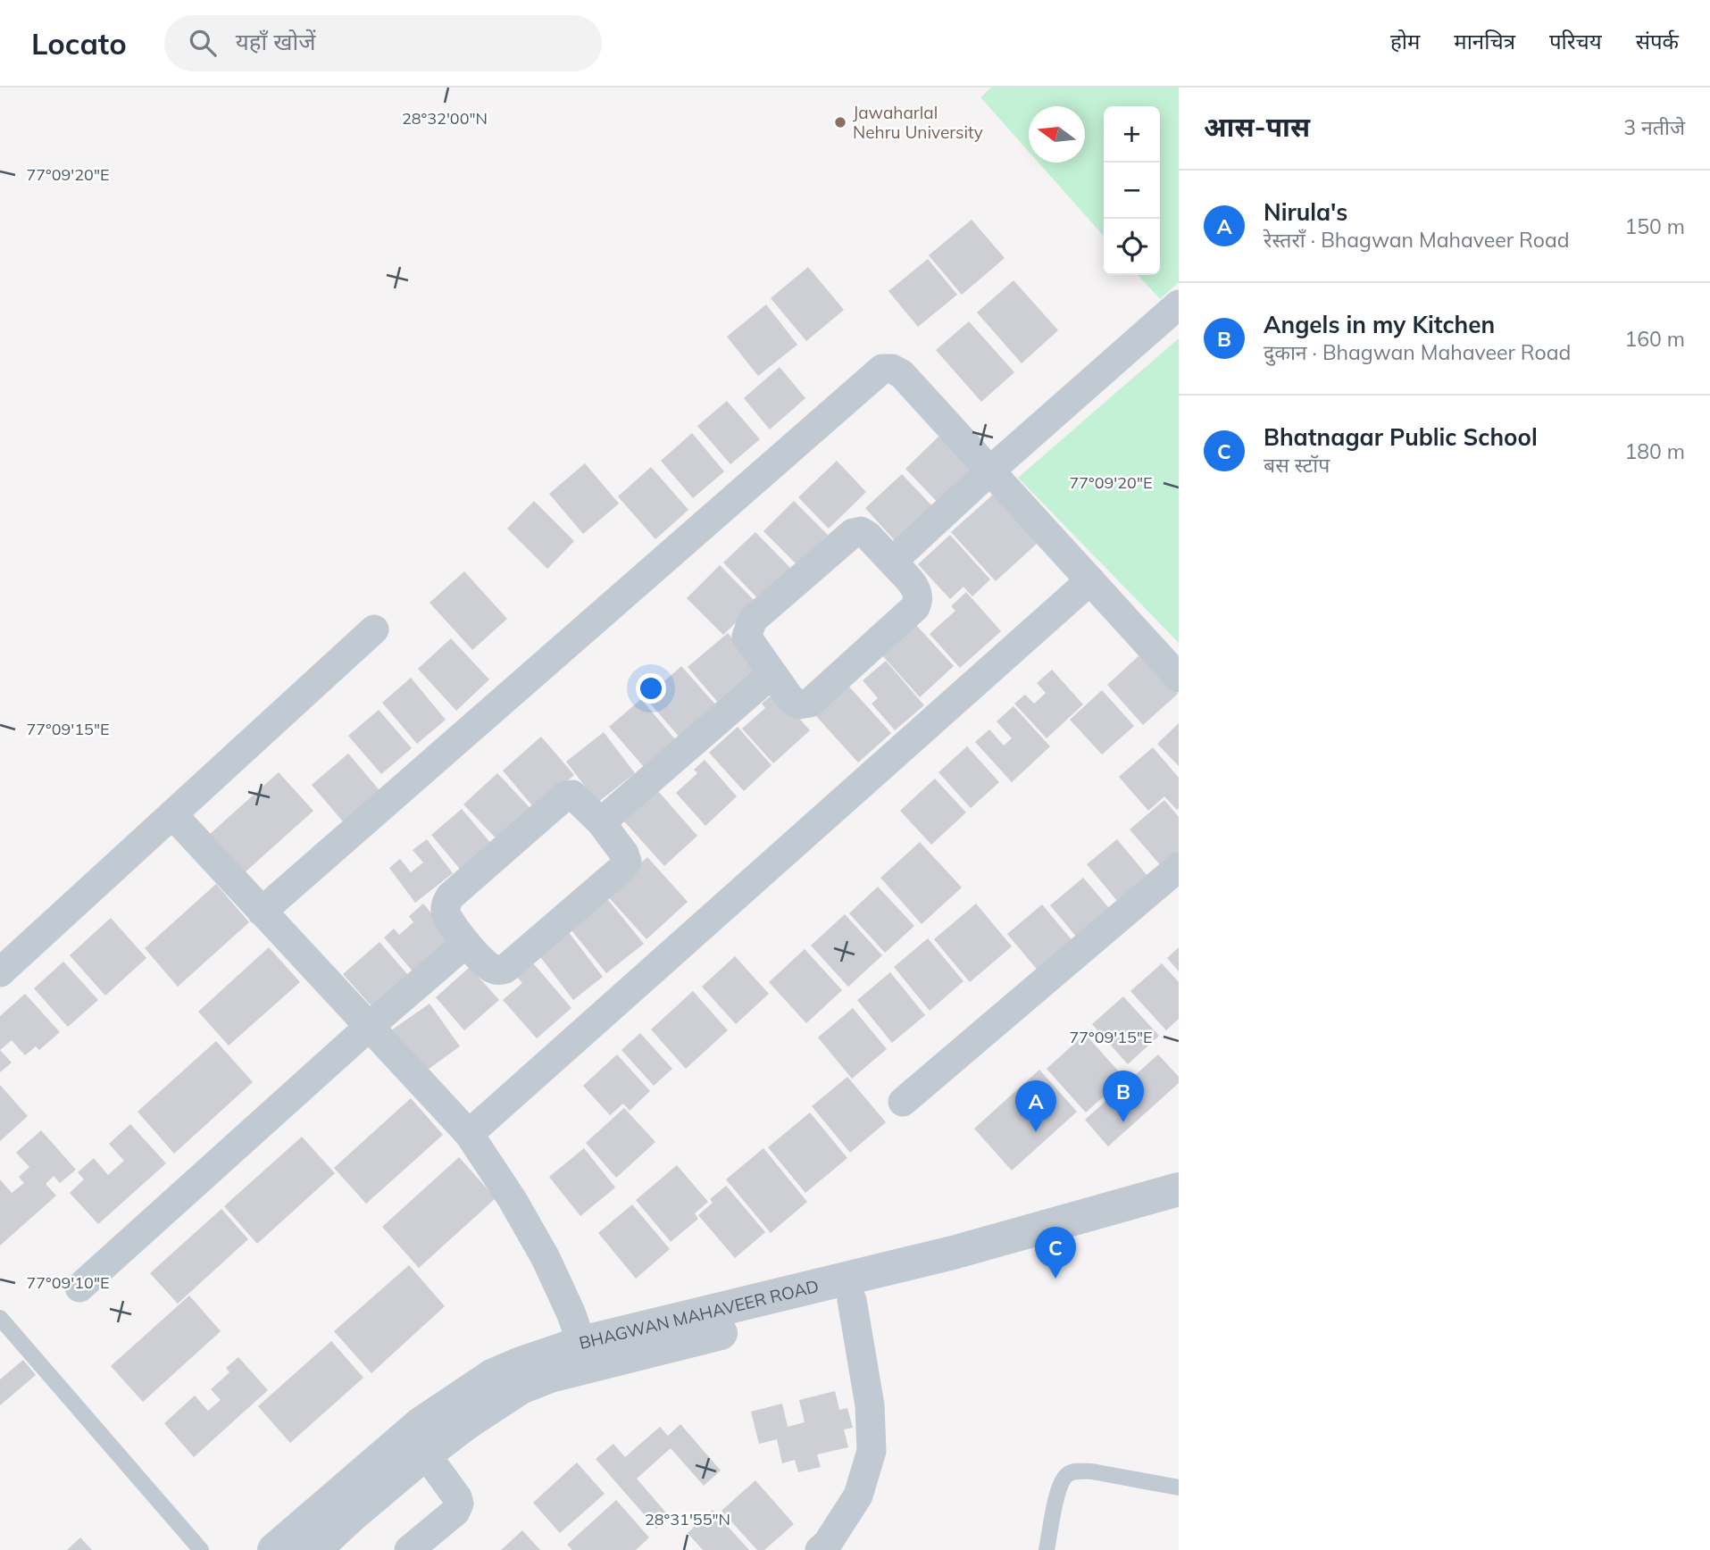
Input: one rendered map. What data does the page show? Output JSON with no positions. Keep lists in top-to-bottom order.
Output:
{
  "streets": {
    "street": ["BHAGWAN MAHAVEER ROAD"]
  },
  "places": ["Jawaharlal Nehru University"],
  "north": "left",
  "page": {
    "header": "Locato",
    "search": "यहाँ खोजें",
    "nav": [
      "होम",
      "मानचित्र",
      "परिचय",
      "संपर्क"
    ],
    "heading": ["आस-पास", "3 नतीजे"],
    "map_buttons": ["+", "−"],
    "list": [
      {
        "mark": "A",
        "name": "Nirula's",
        "note": "रेस्तराँ · Bhagwan Mahaveer Road",
        "value": "150 m"
      },
      {
        "mark": "B",
        "name": "Angels in my Kitchen",
        "note": "दुकान · Bhagwan Mahaveer Road",
        "value": "160 m"
      },
      {
        "mark": "C",
        "name": "Bhatnagar Public School",
        "note": "बस स्टॉप",
        "value": "180 m"
      }
    ],
    "pins": ["B", "A", "C"]
  },
  "coordinates": [
    "28°32'00\"N",
    "77°09'20\"E",
    "77°09'15\"E",
    "77°09'10\"E",
    "28°31'55\"N"
  ]
}
